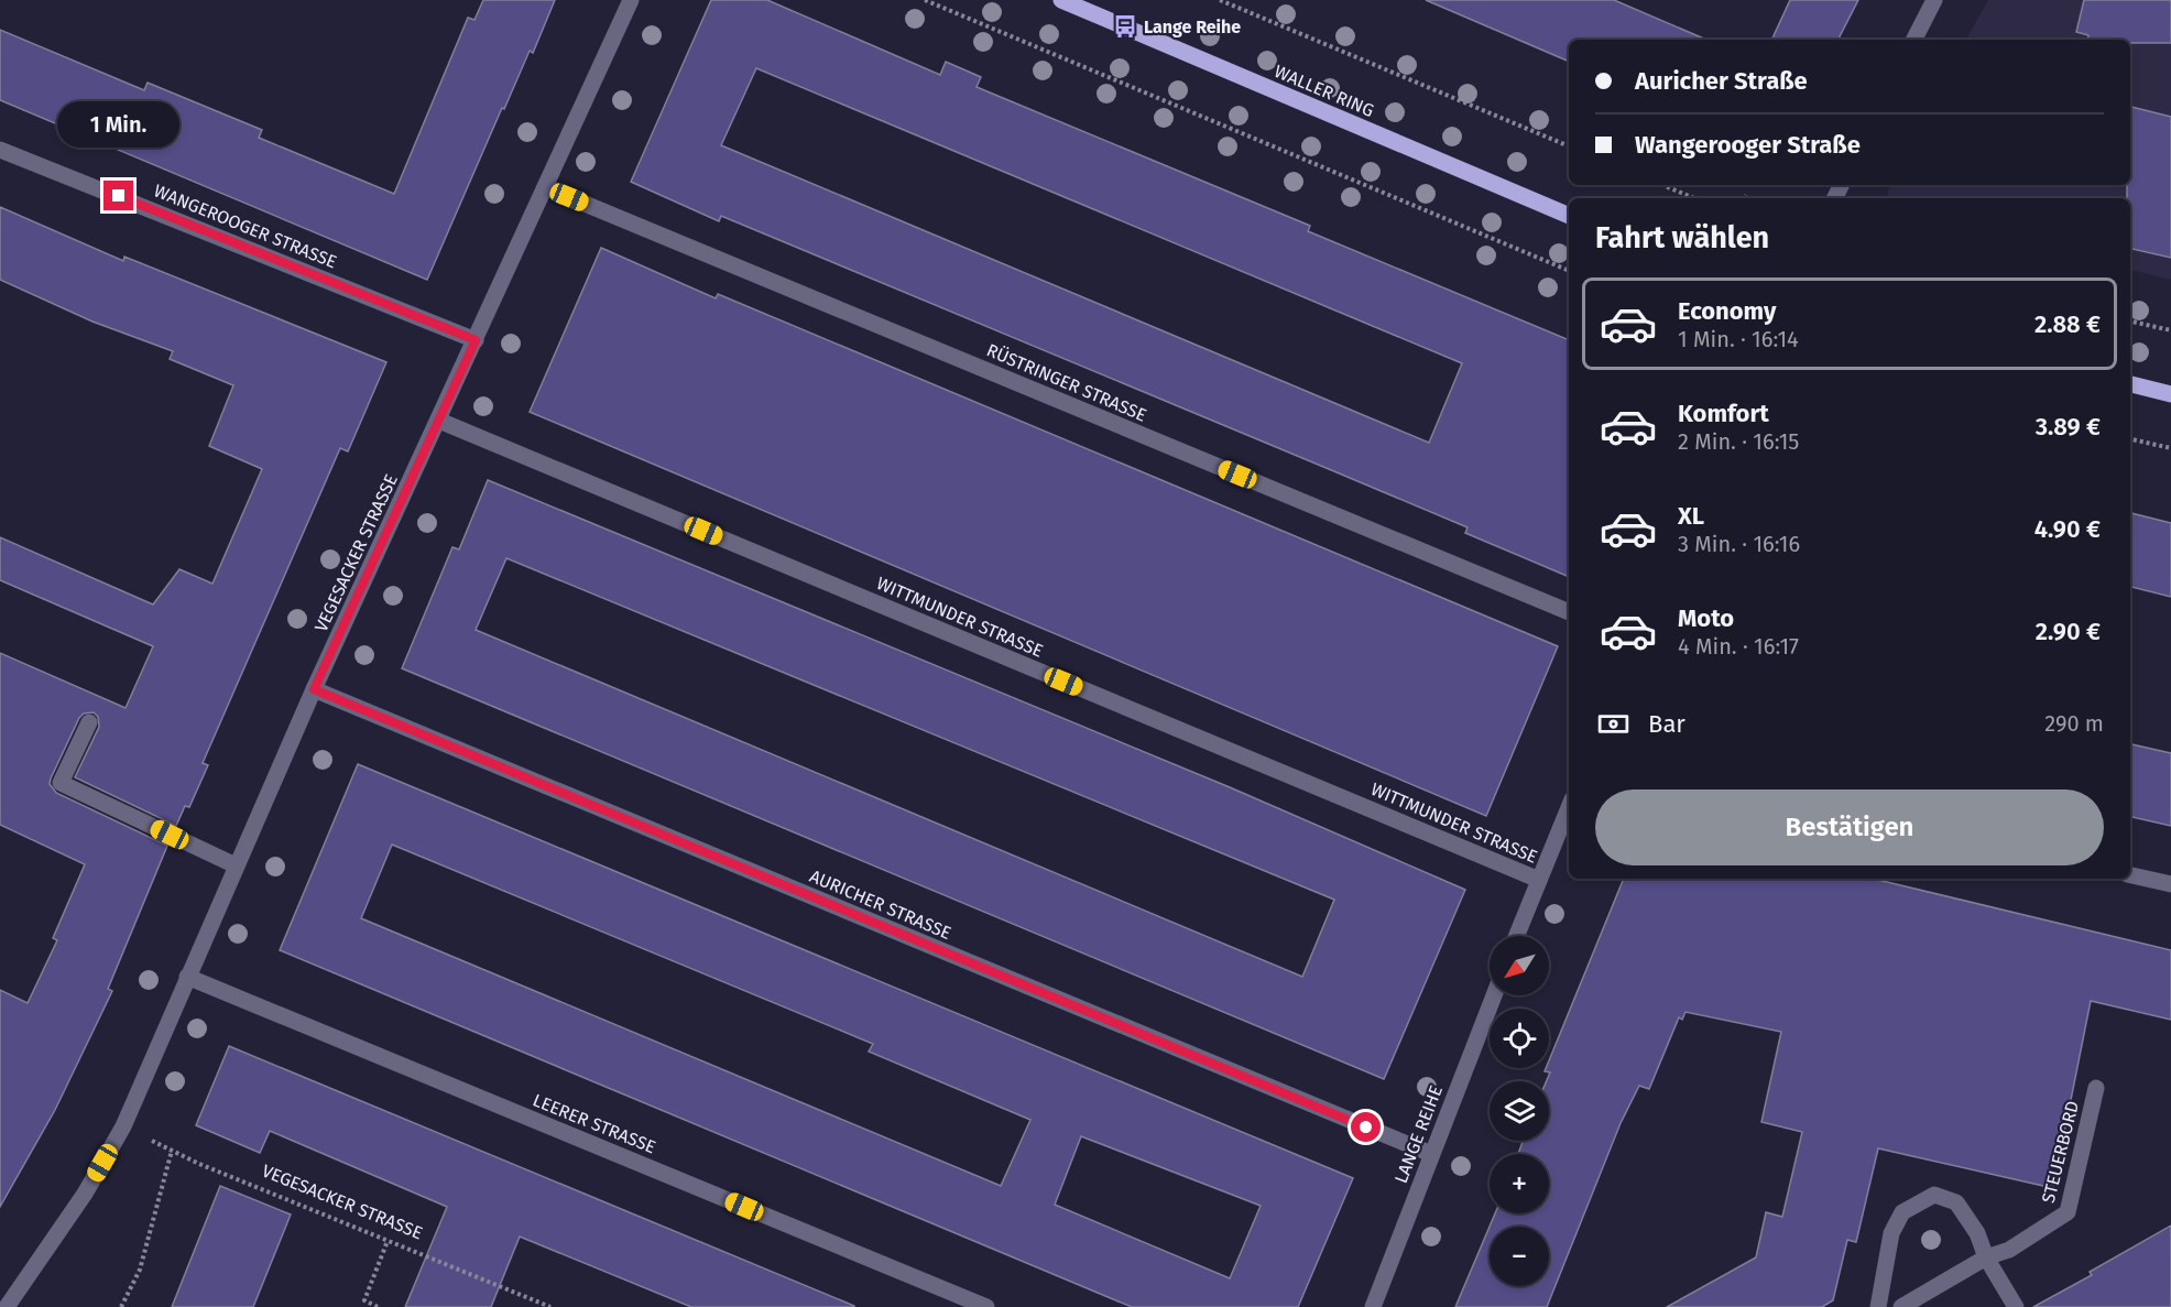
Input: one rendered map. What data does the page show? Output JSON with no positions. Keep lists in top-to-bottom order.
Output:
{
  "streets": {
    "main road": ["WALLER RING"],
    "street": [
      "WANGEROOGER STRASSE",
      "RÜSTRINGER STRASSE",
      "VEGESACKER STRASSE",
      "WITTMUNDER STRASSE",
      "AURICHER STRASSE",
      "LEERER STRASSE",
      "LANGE REIHE",
      "STEUERBORD"
    ]
  },
  "crossings": [
    ["WANGEROOGER STRASSE", "VEGESACKER STRASSE"],
    ["RÜSTRINGER STRASSE", "VEGESACKER STRASSE"],
    ["VEGESACKER STRASSE", "WITTMUNDER STRASSE"],
    ["VEGESACKER STRASSE", "AURICHER STRASSE"],
    ["VEGESACKER STRASSE", "LEERER STRASSE"],
    ["AURICHER STRASSE", "LANGE REIHE"]
  ],
  "places": {
    "bus stop": ["Lange Reihe"]
  },
  "north": "bottom left",
  "page": {
    "banner": ["Auricher Straße", "Wangerooger Straße"],
    "bubble": "1 Min.",
    "heading": "Fahrt wählen",
    "list": [
      {
        "name": "Economy",
        "note": "1 Min. · 16:14",
        "value": "2.88 €"
      },
      {
        "name": "Komfort",
        "note": "2 Min. · 16:15",
        "value": "3.89 €"
      },
      {
        "name": "XL",
        "note": "3 Min. · 16:16",
        "value": "4.90 €"
      },
      {
        "name": "Moto",
        "note": "4 Min. · 16:17",
        "value": "2.90 €"
      }
    ],
    "pay": ["Bar", "290 m"],
    "buttons": "Bestätigen",
    "map_buttons": ["+", "−"]
  }
}
